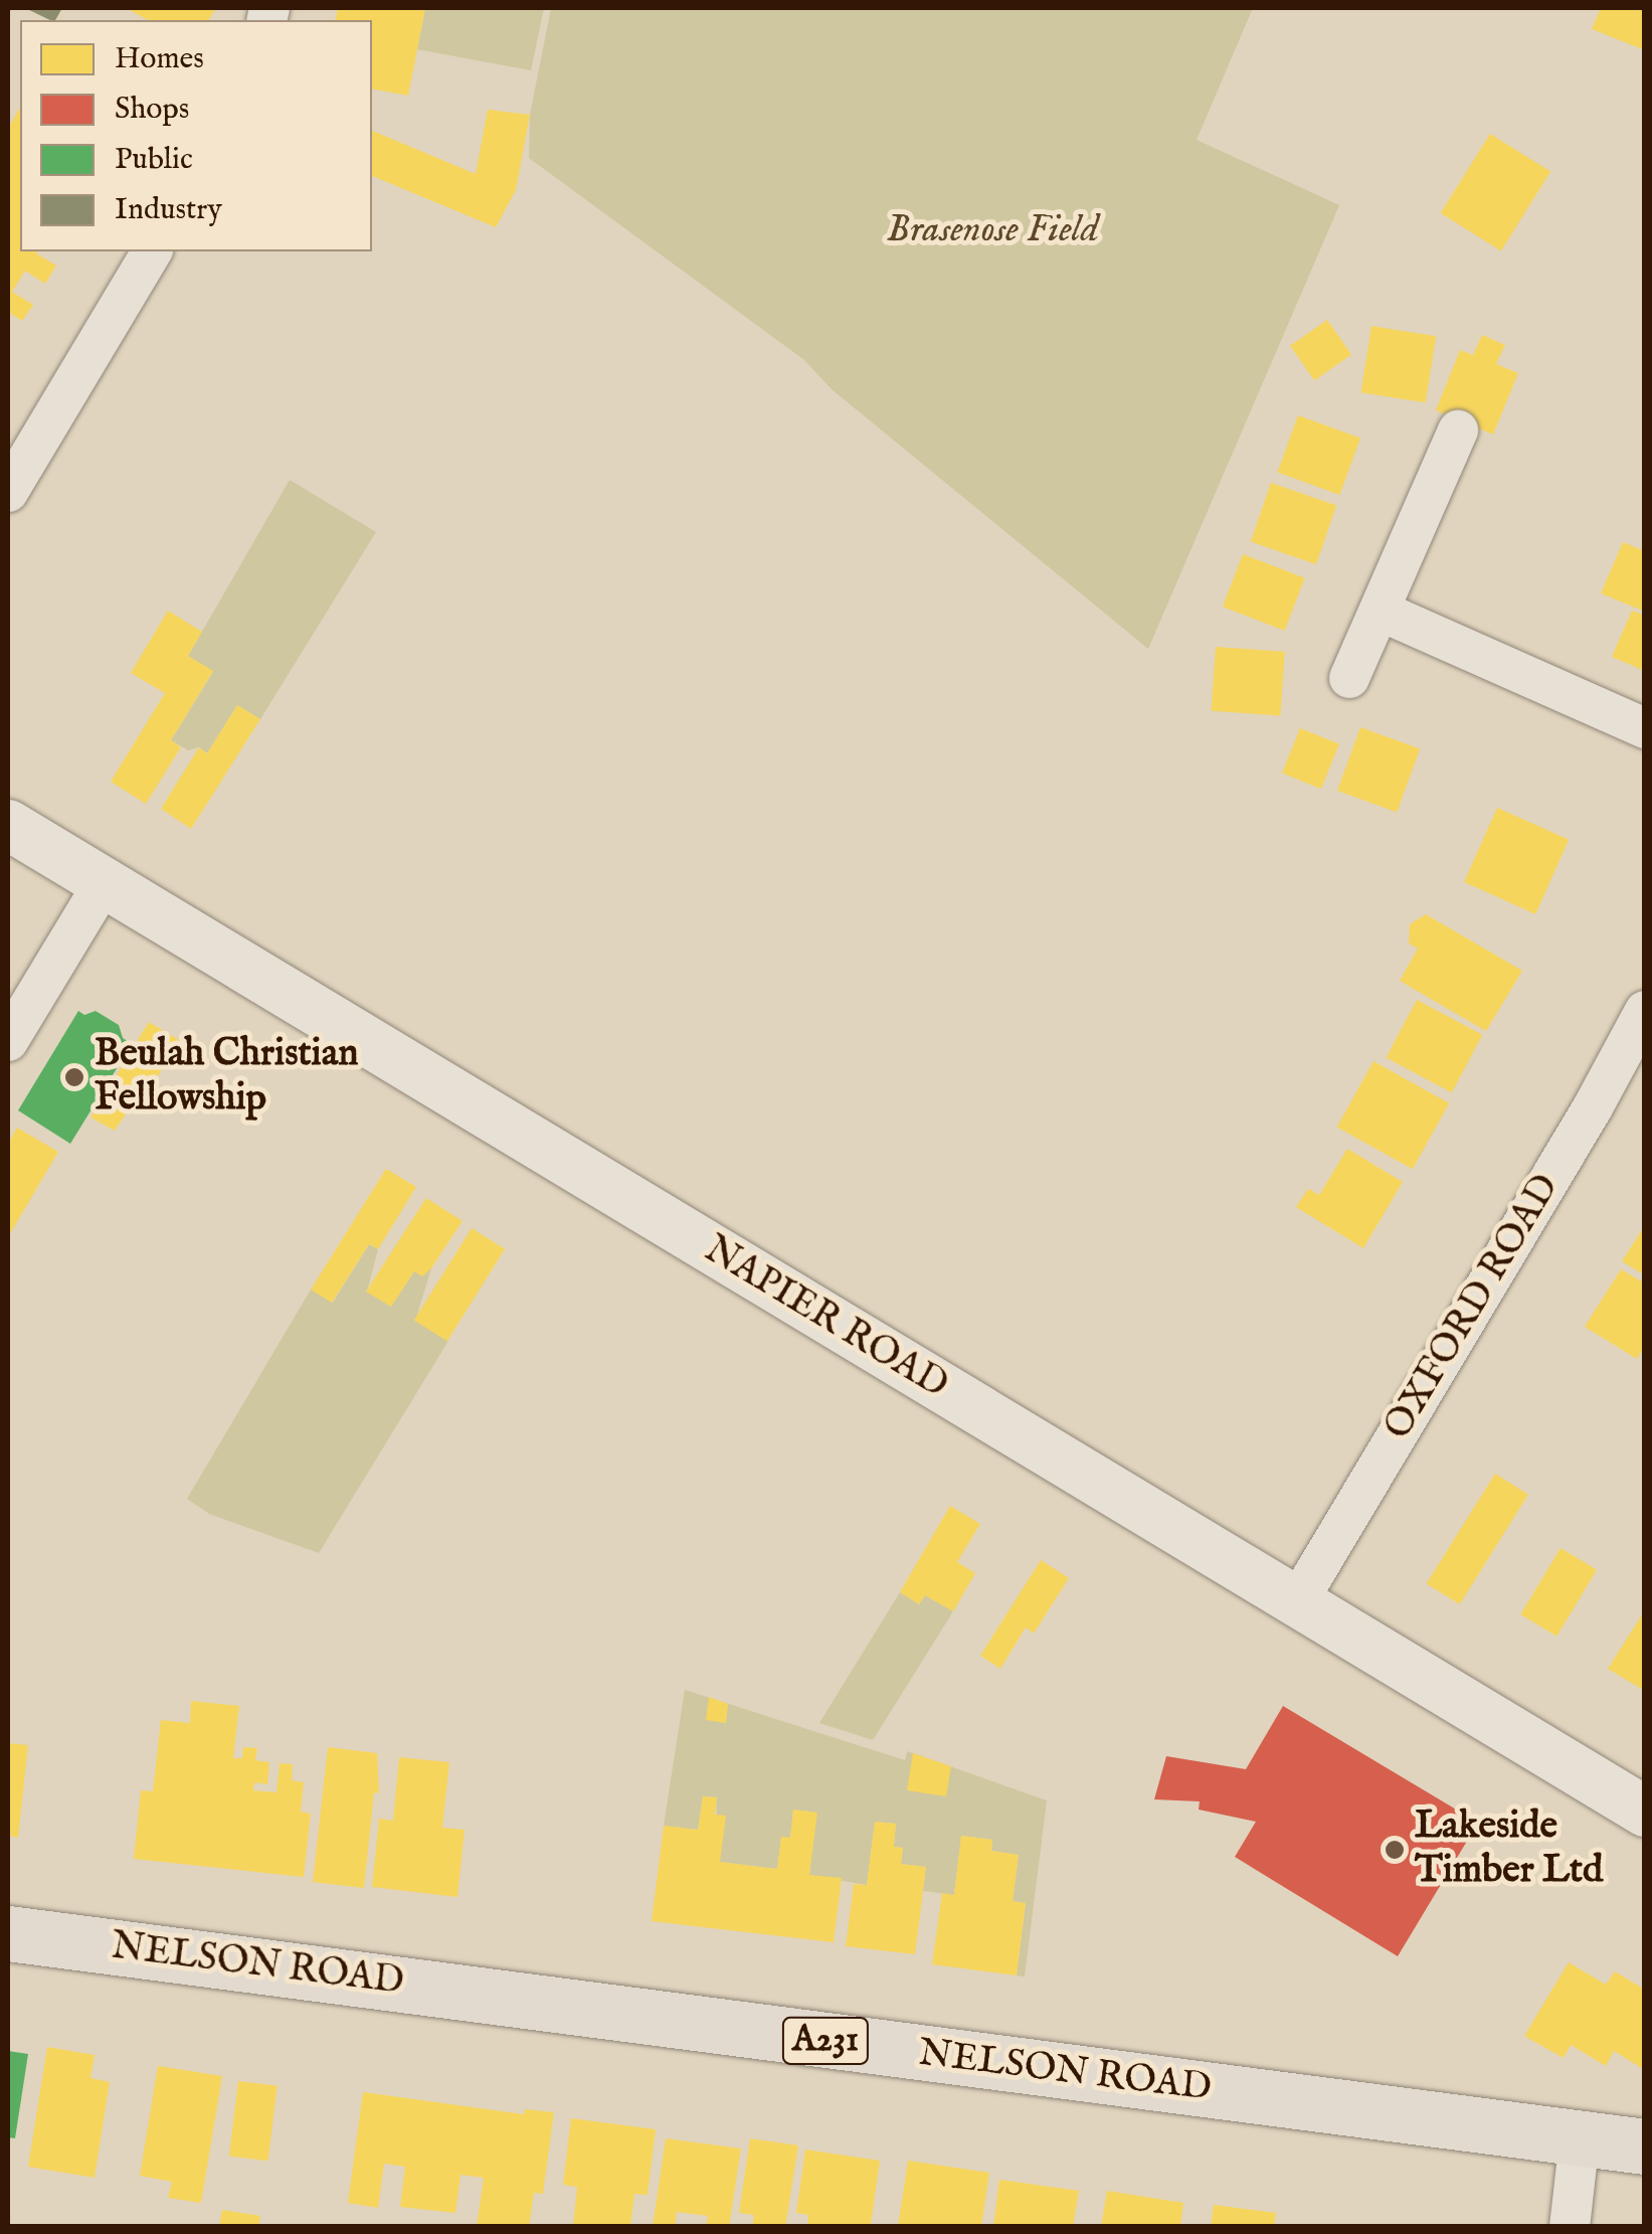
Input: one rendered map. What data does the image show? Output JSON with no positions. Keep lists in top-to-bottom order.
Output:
{
  "streets": {
    "main road": ["NELSON ROAD", "A231"],
    "street": ["OXFORD ROAD", "NAPIER ROAD"]
  },
  "crossings": [
    ["OXFORD ROAD", "NAPIER ROAD"]
  ],
  "parks": ["Brasenose Field"],
  "places": ["Beulah Christian Fellowship", "Lakeside Timber Ltd"],
  "legend": [
    "Homes",
    "Shops",
    "Public",
    "Industry"
  ]
}
